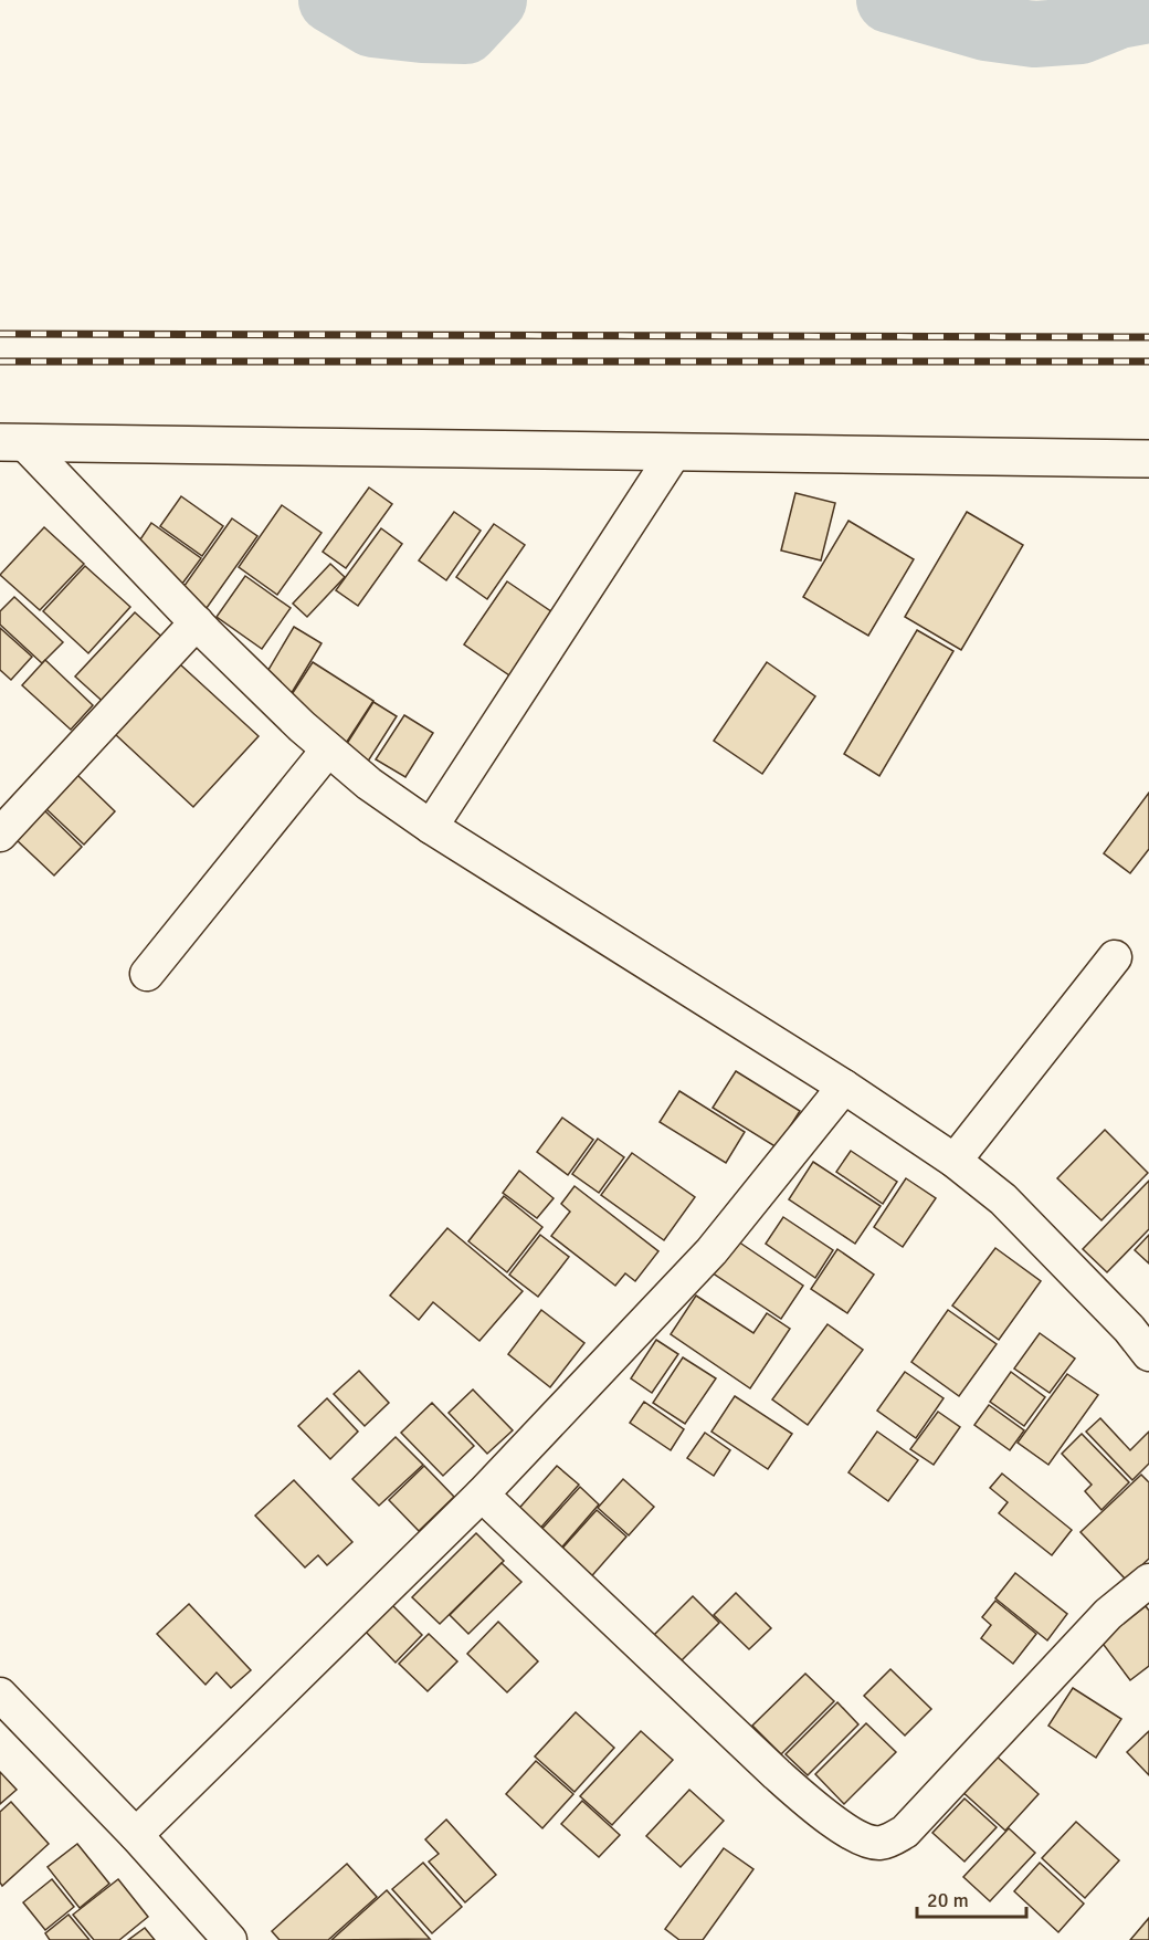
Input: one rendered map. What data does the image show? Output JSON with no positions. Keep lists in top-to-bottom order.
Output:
{
  "scale_bar": "20 m"
}
